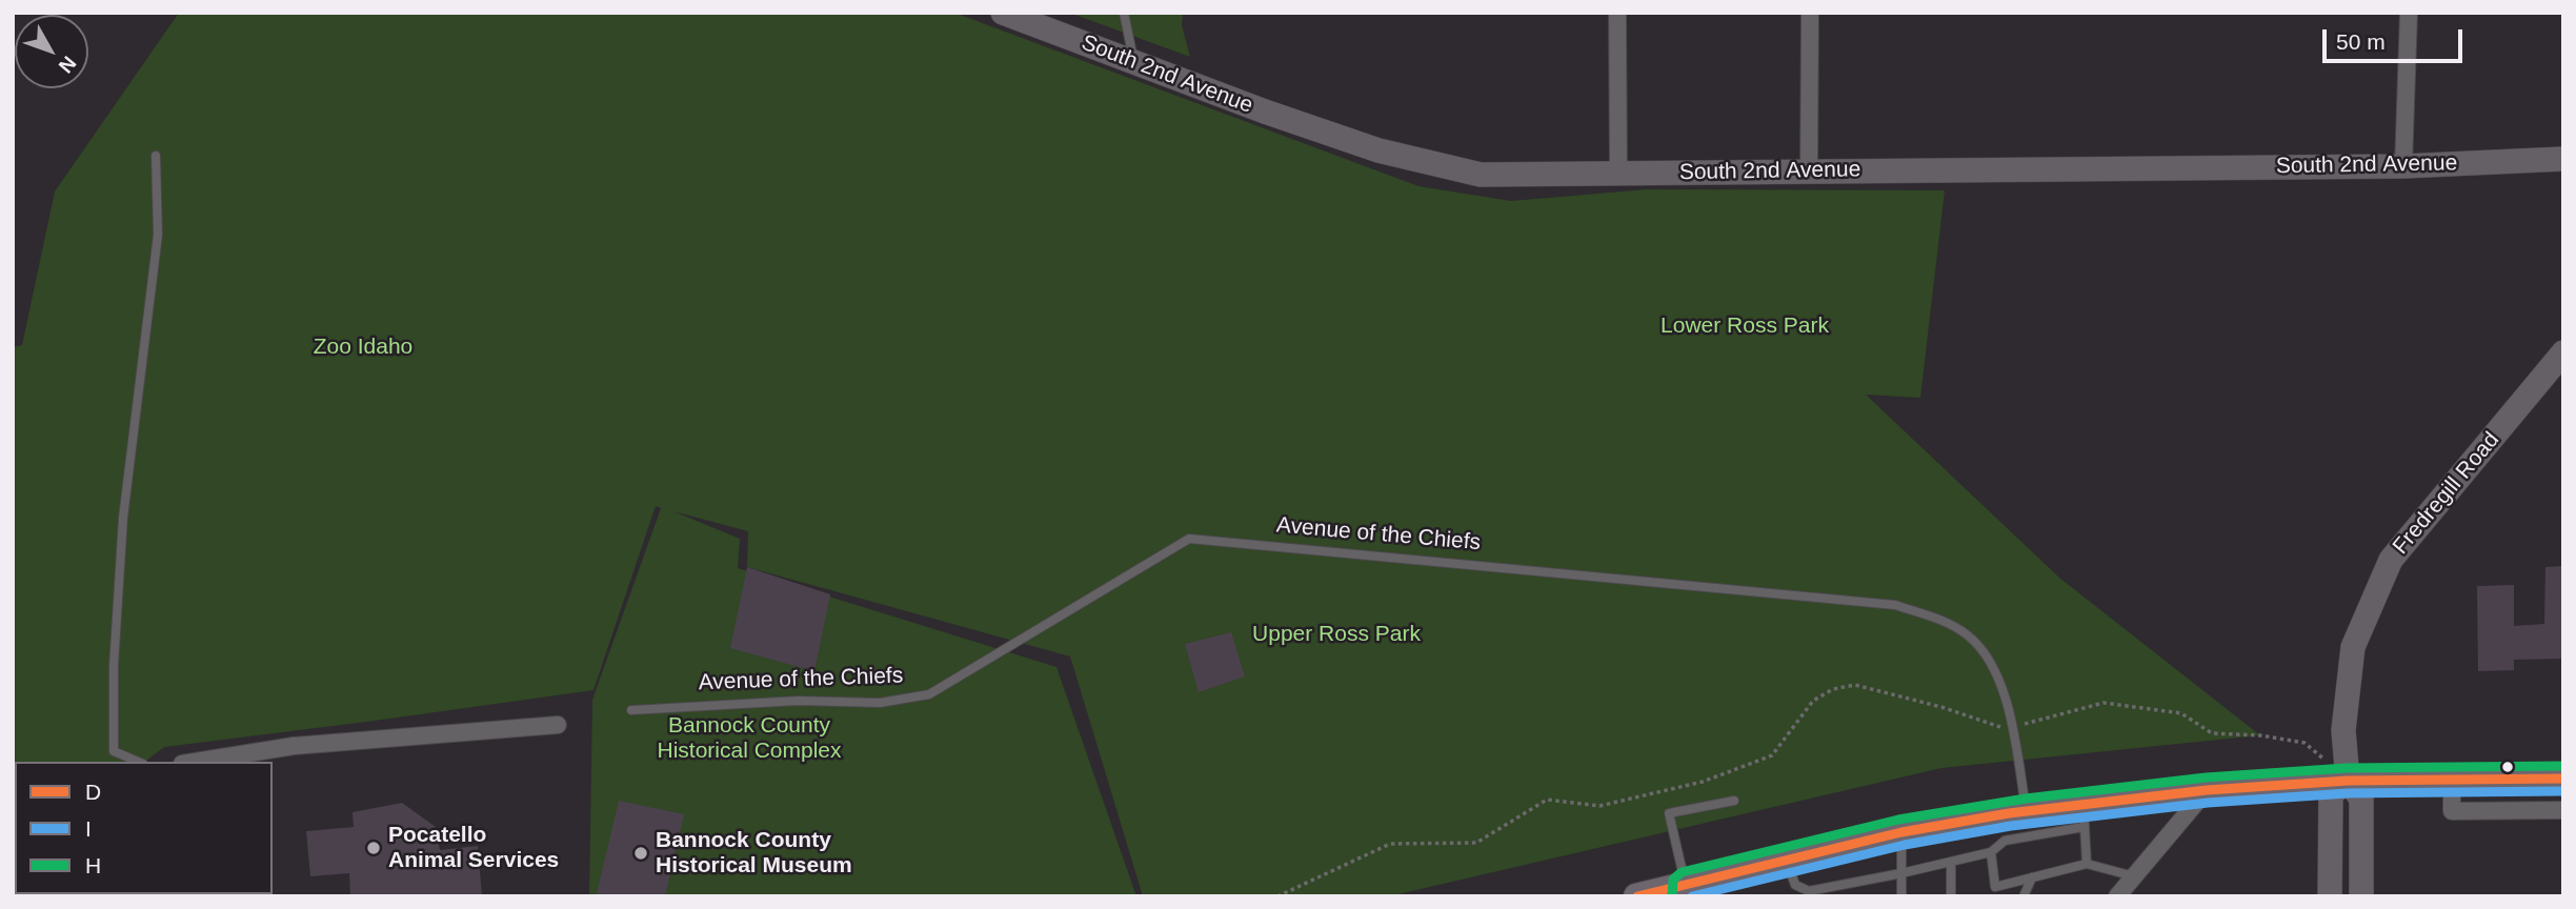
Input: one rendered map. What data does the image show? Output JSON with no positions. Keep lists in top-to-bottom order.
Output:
{
  "streets": {
    "street": ["South 2nd Avenue", "Fredregill Road"],
    "lane": ["Avenue of the Chiefs"]
  },
  "parks": [
    "Lower Ross Park",
    "Zoo Idaho",
    "Upper Ross Park",
    "Bannock County Historical Complex"
  ],
  "places": ["Pocatello Animal Services", "Bannock County Historical Museum"],
  "lines": ["transit line H", "transit line D", "transit line I"],
  "legend": ["D", "I", "H"],
  "scale_bar": "50 m",
  "north": "bottom right"
}
